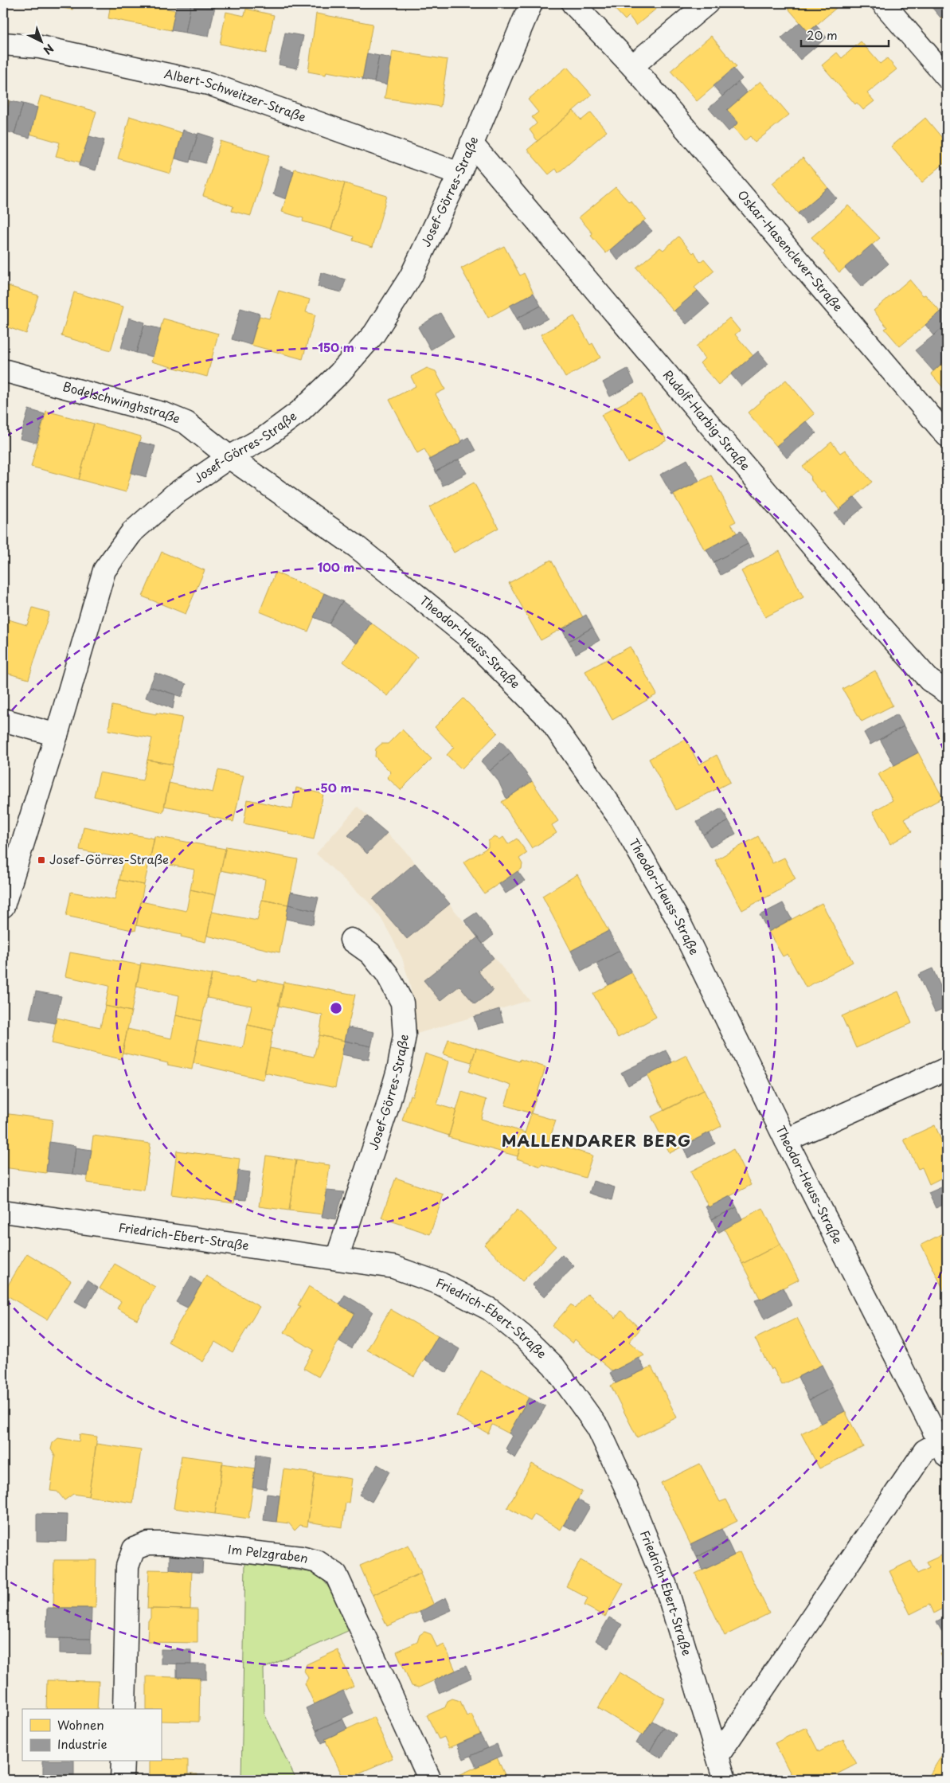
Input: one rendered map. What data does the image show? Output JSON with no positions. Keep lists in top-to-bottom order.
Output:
{
  "streets": {
    "street": [
      "Albert-Schweitzer-Straße",
      "Josef-Görres-Straße",
      "Oskar-Hasenclever-Straße",
      "Bodelschwinghstraße",
      "Rudolf-Harbig-Straße",
      "Theodor-Heuss-Straße",
      "Friedrich-Ebert-Straße",
      "Im Pelzgraben"
    ]
  },
  "crossings": [
    ["Albert-Schweitzer-Straße", "Josef-Görres-Straße"],
    ["Josef-Görres-Straße", "Bodelschwinghstraße"],
    ["Josef-Görres-Straße", "Rudolf-Harbig-Straße"],
    ["Josef-Görres-Straße", "Theodor-Heuss-Straße"],
    ["Josef-Görres-Straße", "Friedrich-Ebert-Straße"],
    ["Bodelschwinghstraße", "Theodor-Heuss-Straße"]
  ],
  "districts": ["MALLENDARER BERG"],
  "places": {
    "transit": ["Josef-Görres-Straße"]
  },
  "legend": ["Wohnen", "Industrie"],
  "scale_bar": "20 m",
  "north": "bottom right",
  "rings": ["150 m", "100 m", "50 m"]
}
